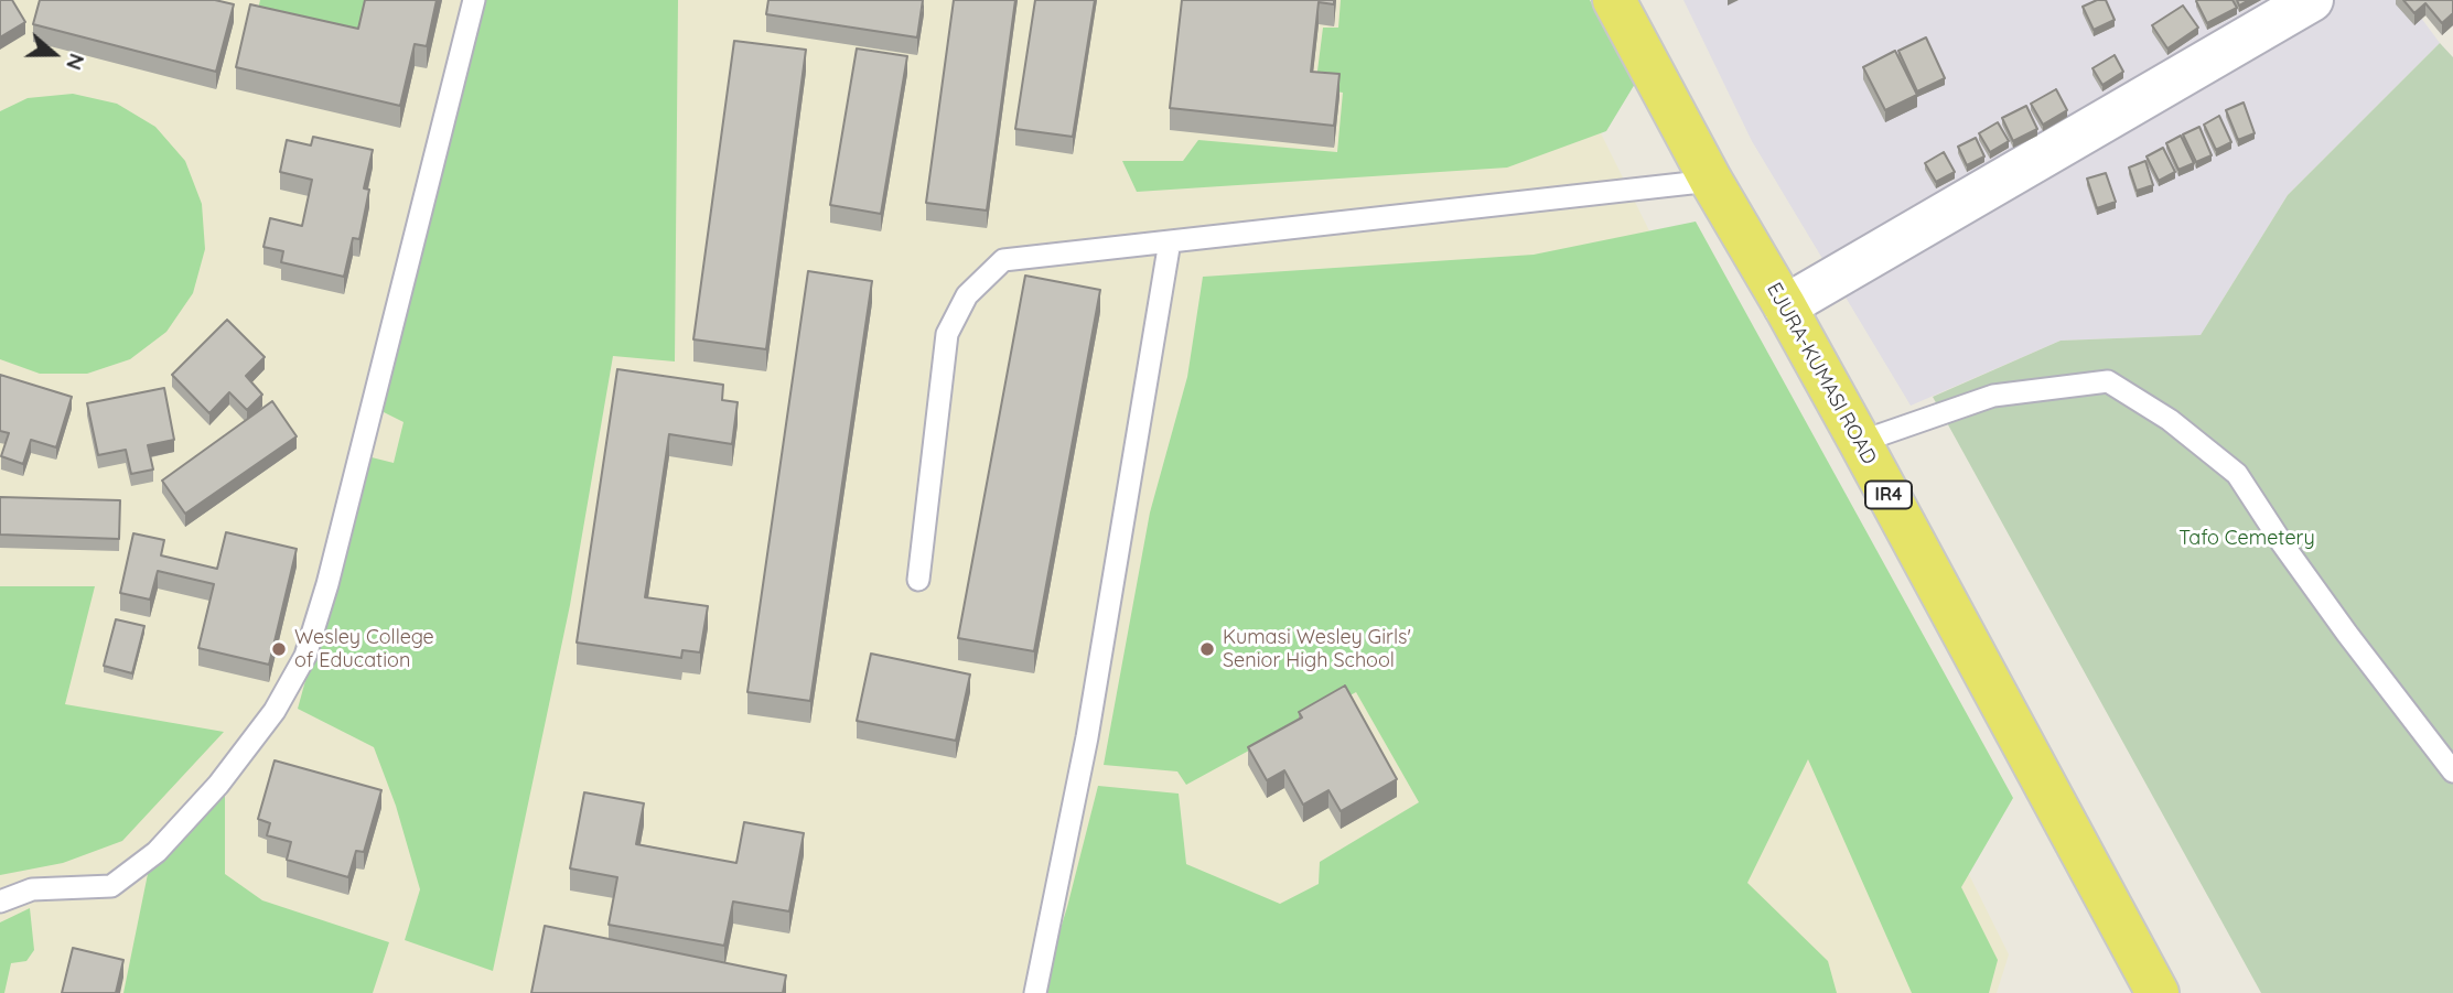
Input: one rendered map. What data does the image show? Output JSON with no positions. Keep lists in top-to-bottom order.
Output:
{
  "streets": {
    "main road": ["EJURA-KUMASI ROAD", "IR4"]
  },
  "parks": ["Tafo Cemetery"],
  "places": ["Wesley College of Education", "Kumasi Wesley Girls' Senior High School"],
  "north": "right"
}
